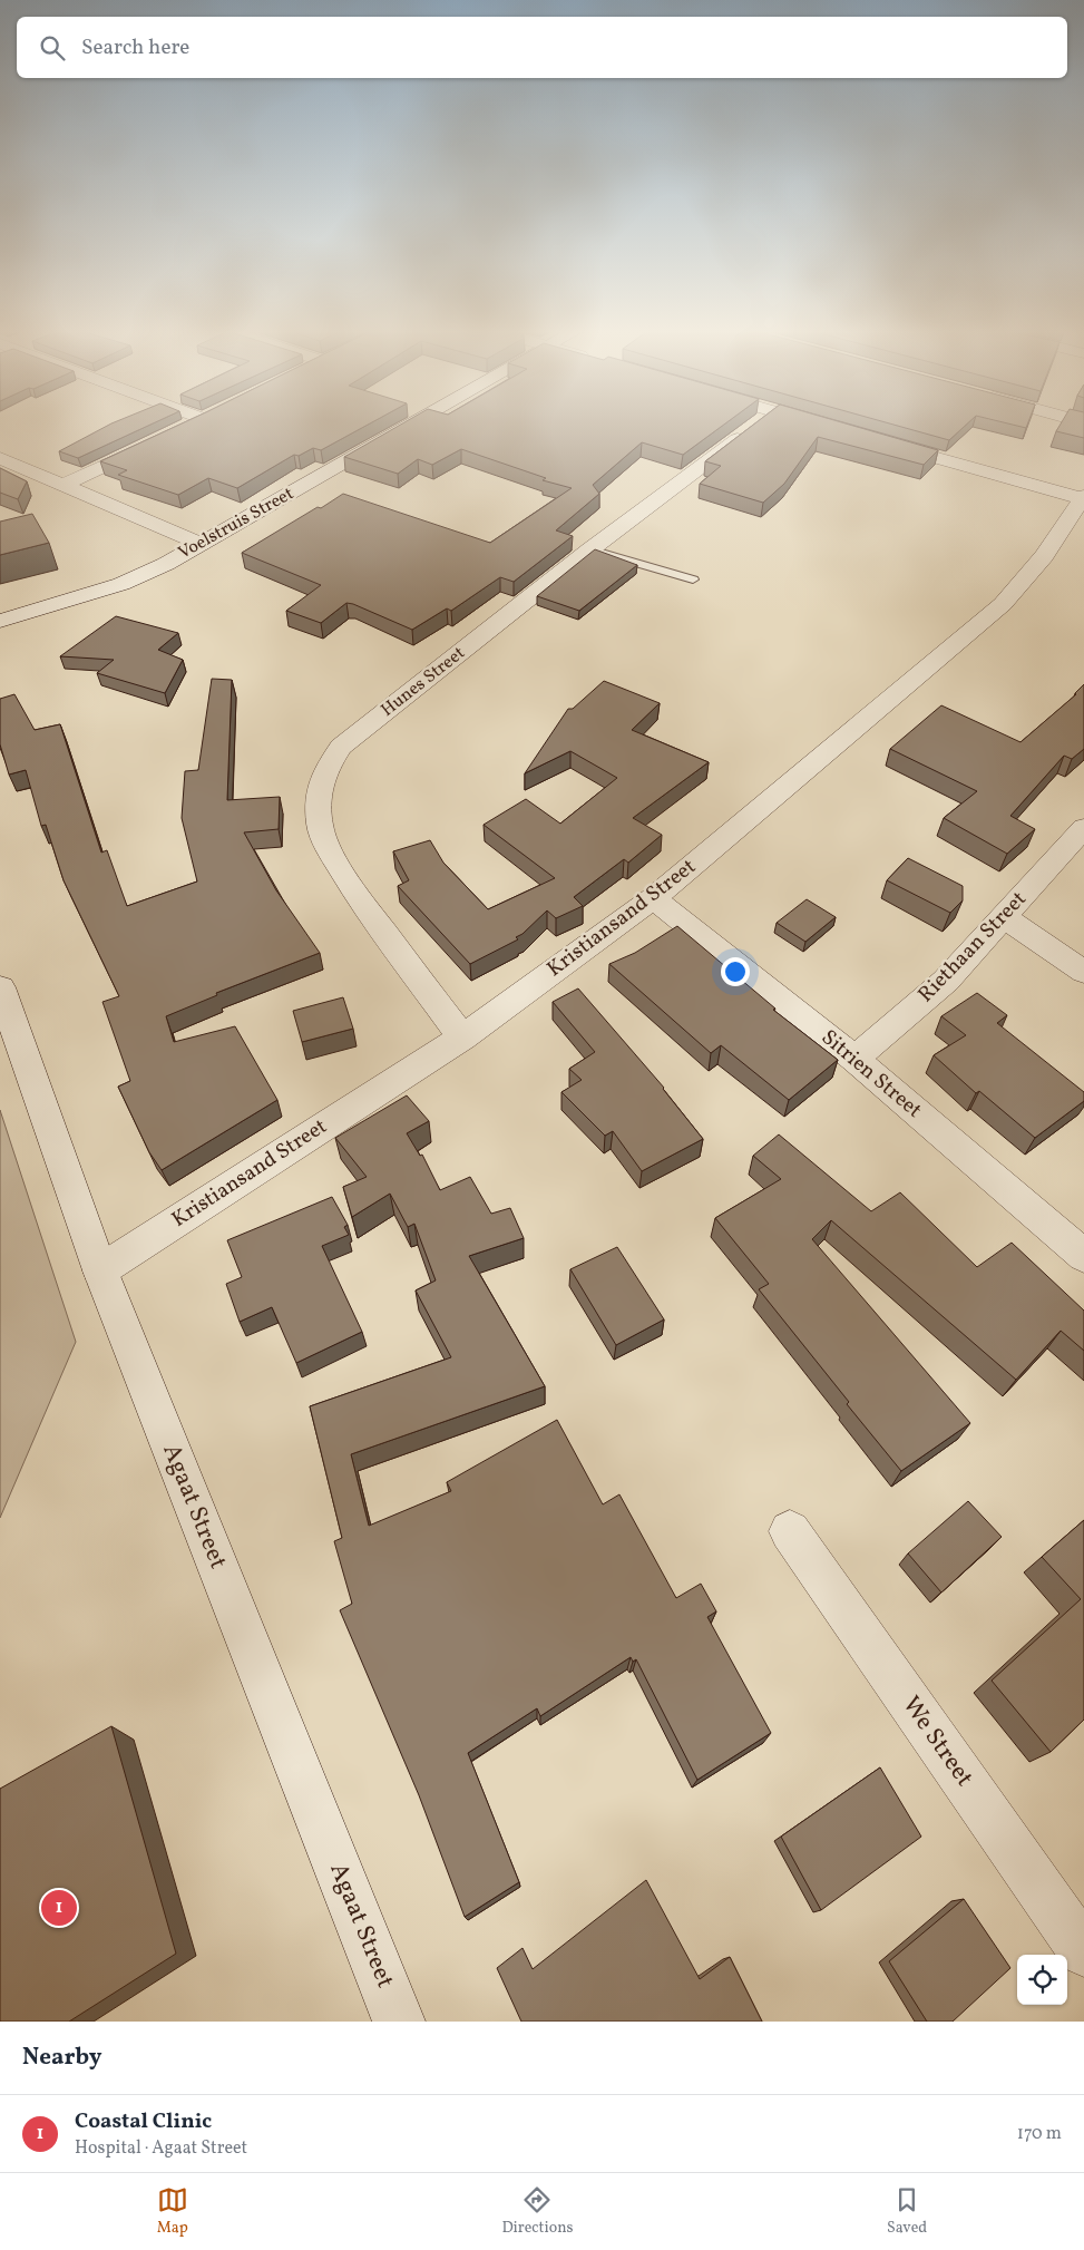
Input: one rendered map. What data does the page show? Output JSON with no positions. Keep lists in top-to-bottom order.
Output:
{
  "streets": {
    "street": [
      "Voelstruis Street",
      "Hunes Street",
      "Kristiansand Street",
      "Riethaan Street",
      "Sitrien Street",
      "Agaat Street",
      "We Street"
    ]
  },
  "crossings": [
    ["Hunes Street", "Kristiansand Street"],
    ["Kristiansand Street", "Sitrien Street"],
    ["Kristiansand Street", "Agaat Street"],
    ["Riethaan Street", "Sitrien Street"]
  ],
  "page": {
    "search": "Search here",
    "pins": "1",
    "heading": "Nearby",
    "list": [
      {
        "mark": "1",
        "name": "Coastal Clinic",
        "note": "Hospital · Agaat Street",
        "value": "170 m"
      }
    ],
    "nav": ["Map", "Directions", "Saved"]
  }
}
